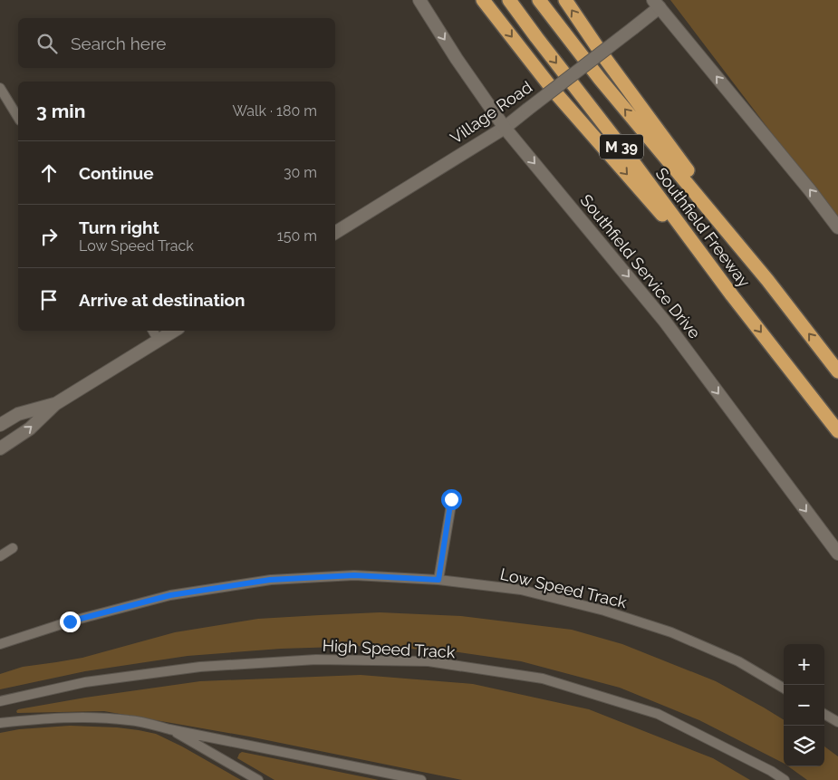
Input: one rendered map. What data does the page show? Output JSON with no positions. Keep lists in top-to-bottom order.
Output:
{
  "streets": {
    "highway": ["M 39", "Southfield Freeway"],
    "main road": ["Village Road", "Southfield Service Drive"],
    "lane": ["Low Speed Track", "High Speed Track"]
  },
  "crossings": [
    ["Village Road", "Southfield Service Drive"]
  ],
  "one_way": ["Southfield Service Drive"],
  "page": {
    "search": "Search here",
    "heading": ["3 min", "Walk · 180 m"],
    "list": [
      ["Continue", "30 m"],
      ["Turn right", "Low Speed Track", "150 m"],
      "Arrive at destination"
    ],
    "map_buttons": ["+", "−"]
  }
}
